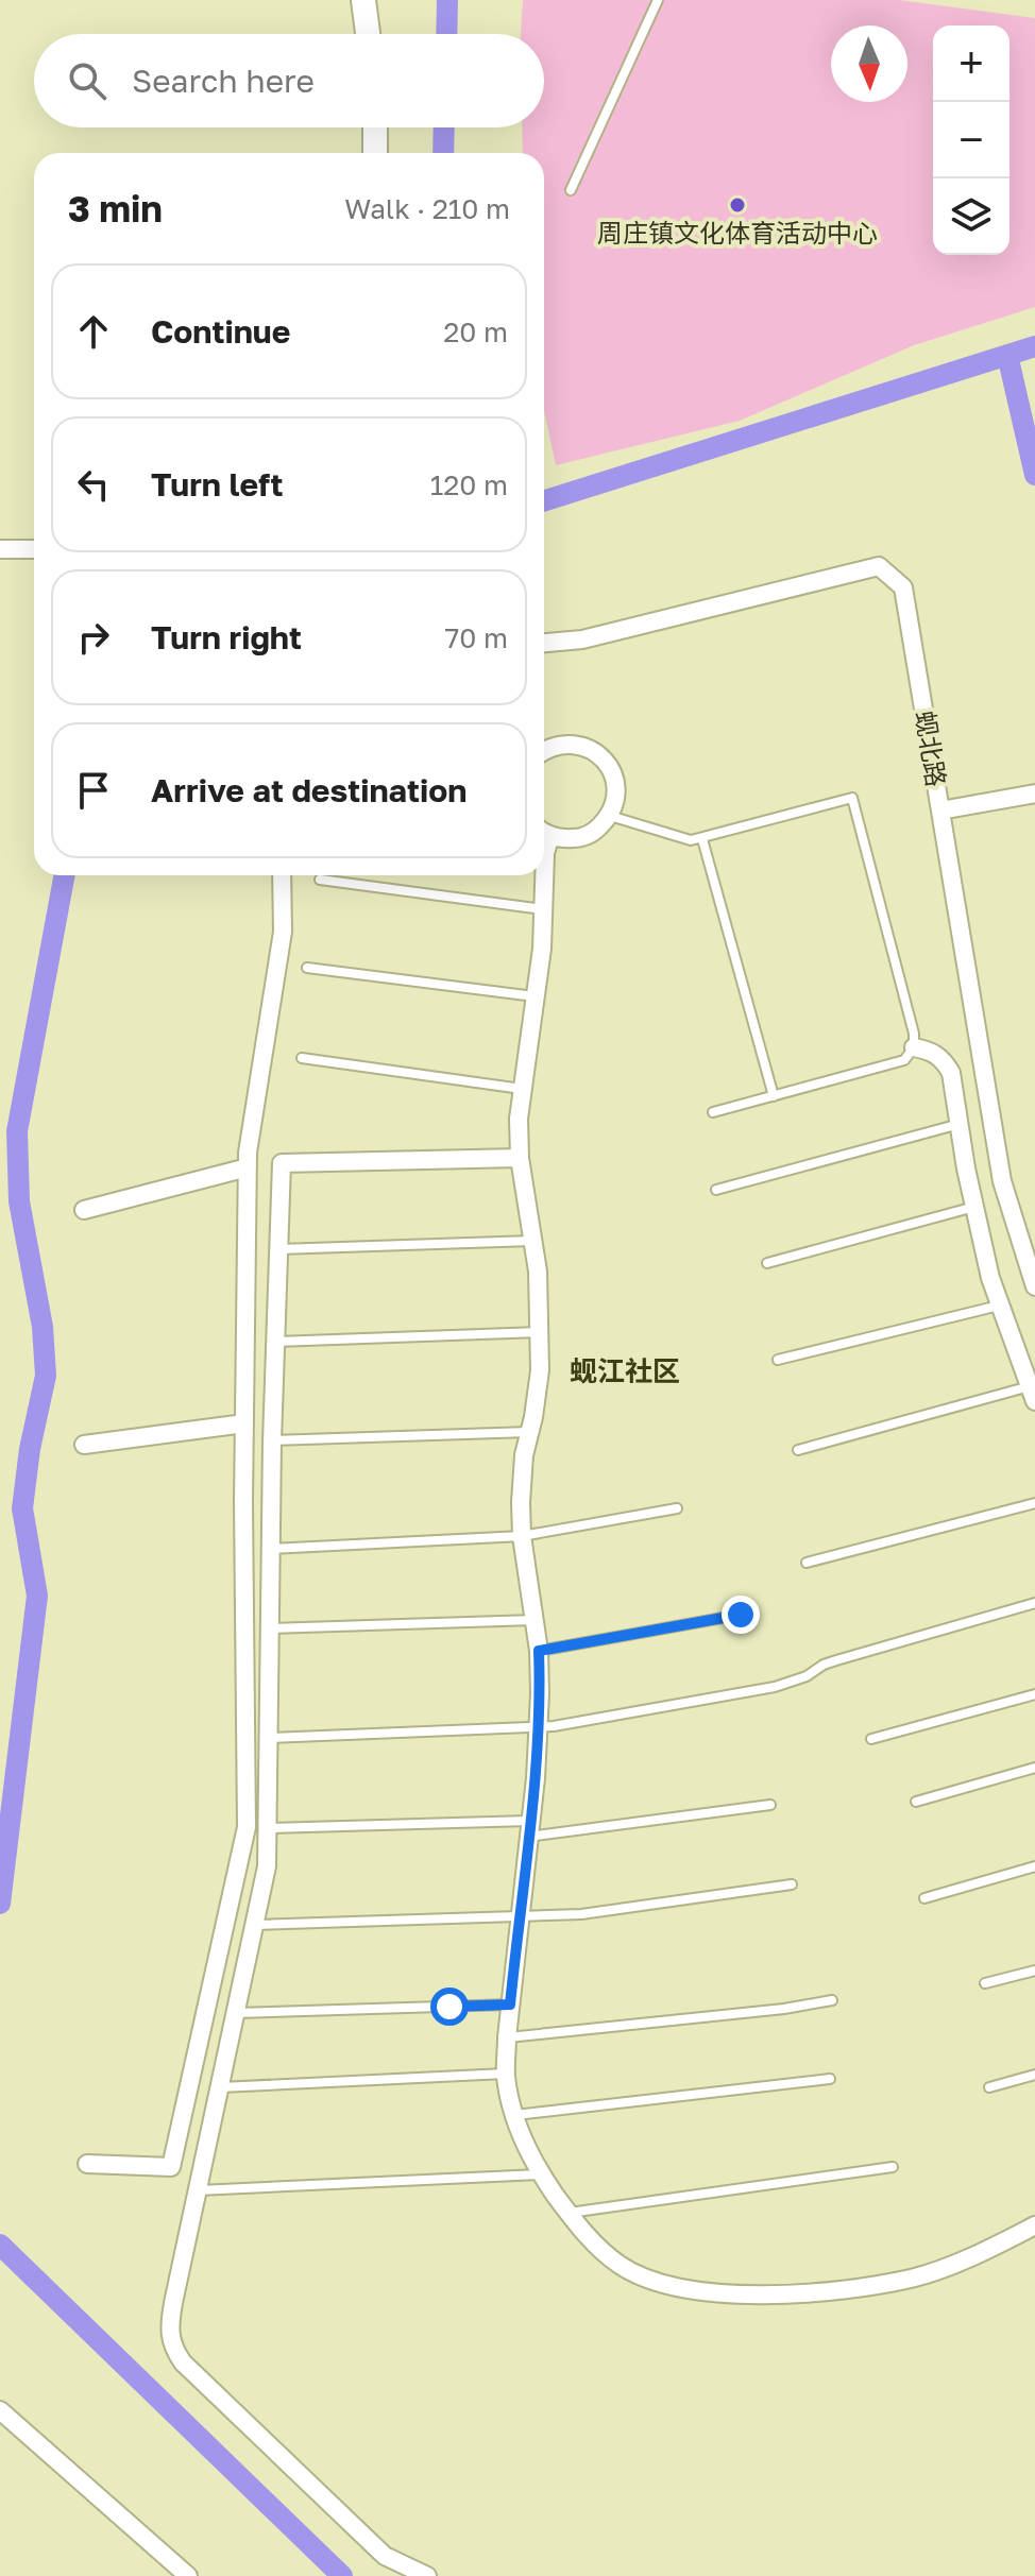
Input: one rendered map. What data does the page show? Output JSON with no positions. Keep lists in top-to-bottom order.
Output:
{
  "streets": {
    "street": ["蚬北路"]
  },
  "districts": ["蚬江社区"],
  "places": ["周庄镇文化体育活动中心"],
  "north": "bottom",
  "page": {
    "map_buttons": ["+", "−"],
    "search": "Search here",
    "heading": ["3 min", "Walk · 210 m"],
    "list": [
      ["Continue", "20 m"],
      ["Turn left", "120 m"],
      ["Turn right", "70 m"],
      "Arrive at destination"
    ]
  }
}
